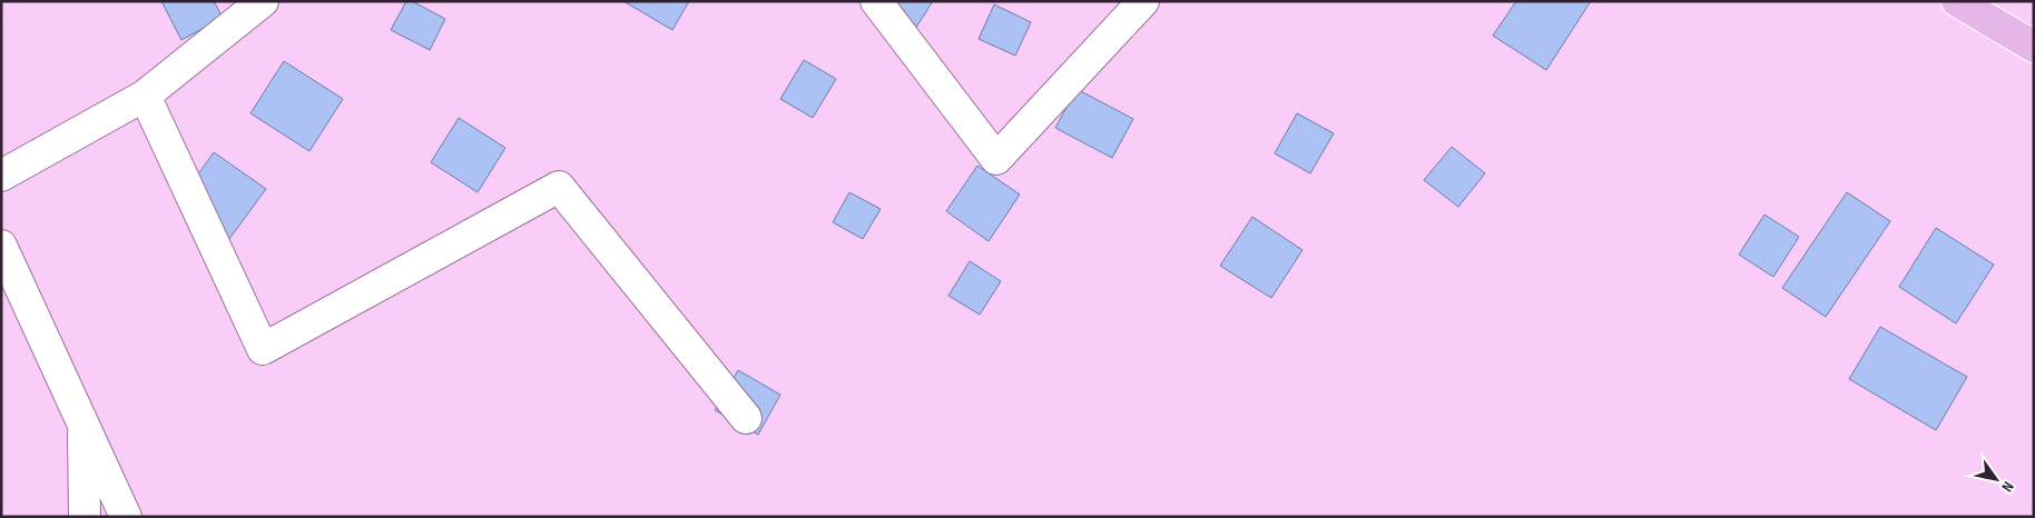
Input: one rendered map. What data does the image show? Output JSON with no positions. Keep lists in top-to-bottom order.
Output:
{
  "north": "bottom right"
}
